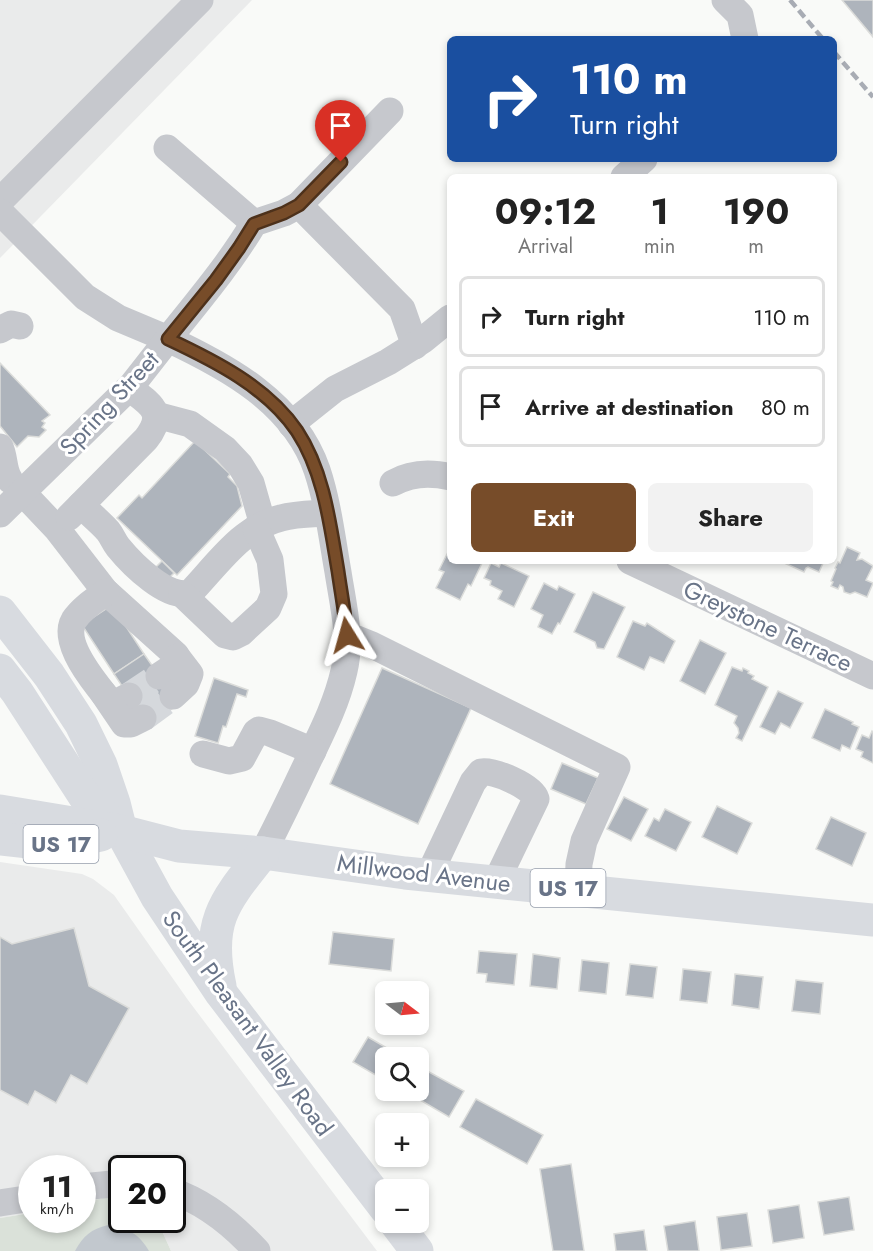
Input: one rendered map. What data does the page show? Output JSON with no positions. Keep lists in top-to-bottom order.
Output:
{
  "streets": {
    "main road": ["US 17", "Millwood Avenue", "South Pleasant Valley Road"],
    "street": ["Spring Street", "Greystone Terrace"]
  },
  "crossings": [
    ["Spring Street", "Millwood Avenue"],
    ["Millwood Avenue", "South Pleasant Valley Road"]
  ],
  "north": "right",
  "page": {
    "turn": ["110 m", "Turn right"],
    "eta": [
      "09:12",
      "Arrival",
      "1",
      "min",
      "190",
      "m"
    ],
    "list": [
      {
        "name": "Turn right",
        "value": "110 m"
      },
      {
        "name": "Arrive at destination",
        "value": "80 m"
      }
    ],
    "buttons": ["Exit", "Share"],
    "map_buttons": ["+", "−"],
    "speed": "11 km/h",
    "limit": "20"
  }
}
